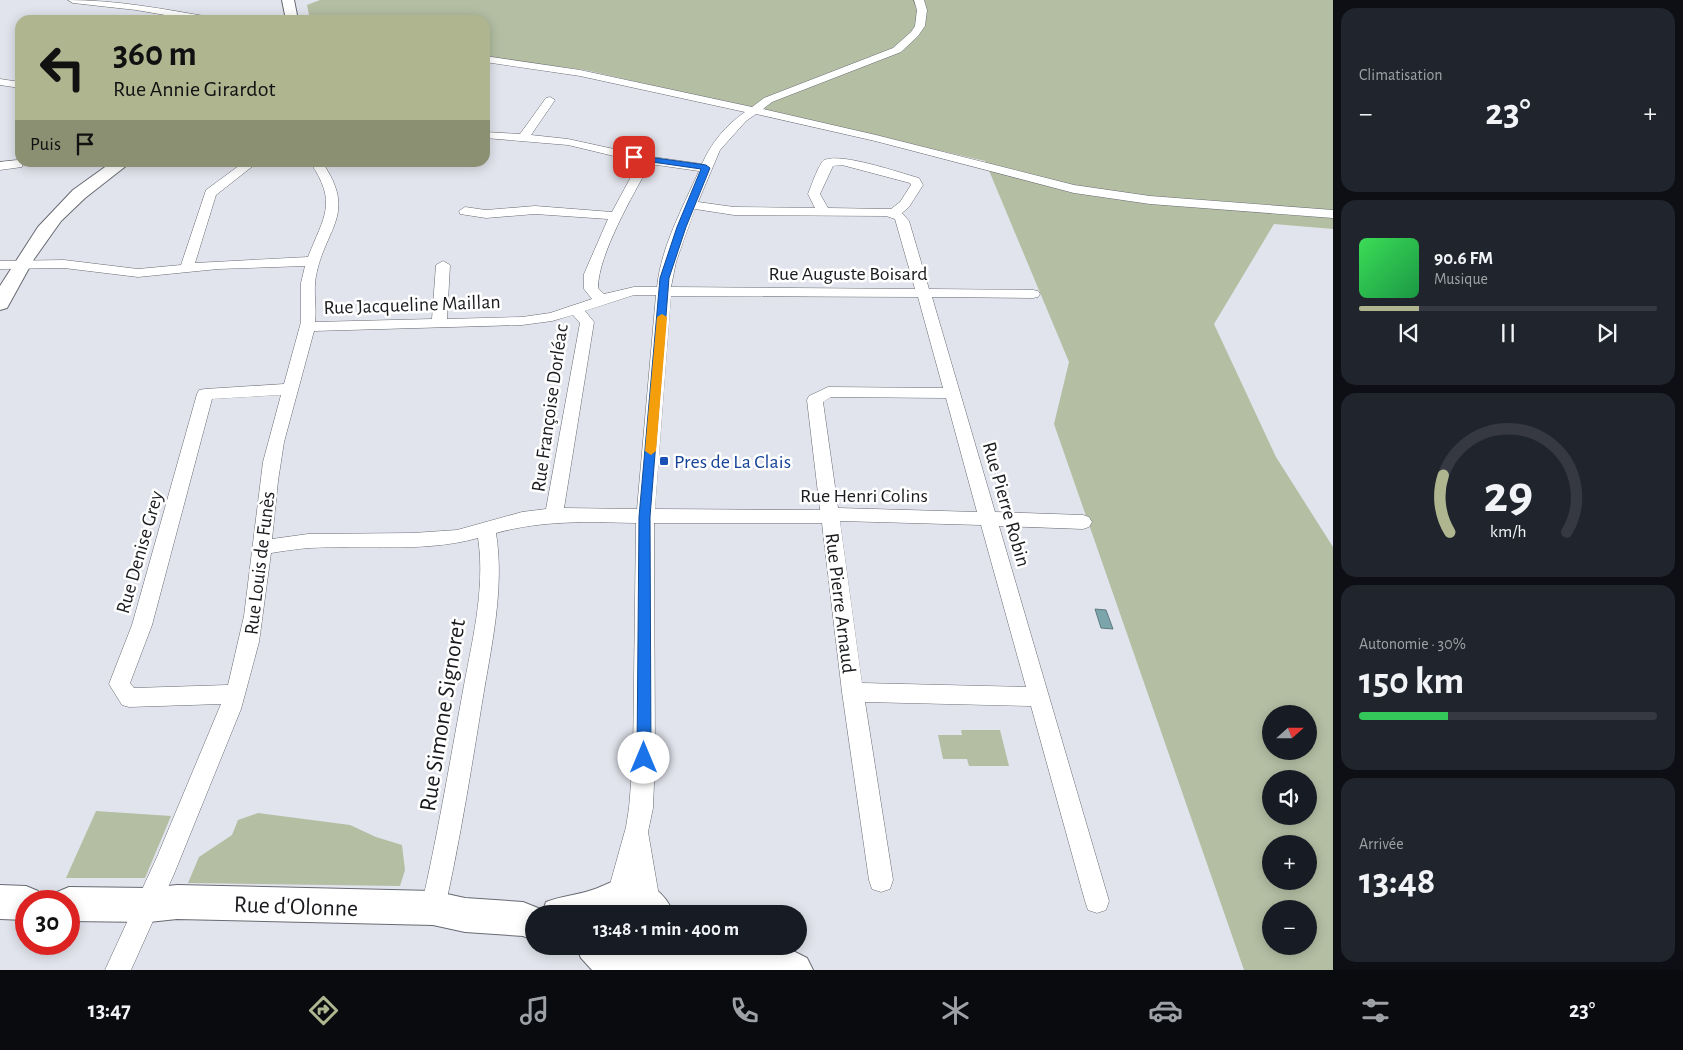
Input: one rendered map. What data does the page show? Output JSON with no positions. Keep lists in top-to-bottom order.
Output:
{
  "streets": {
    "street": [
      "Rue Auguste Boisard",
      "Rue Jacqueline Maillan",
      "Rue Françoise Dorléac",
      "Rue Henri Colins",
      "Rue Pierre Robin",
      "Rue Denise Grey",
      "Rue Louis de Funès",
      "Rue Pierre Arnaud",
      "Rue Simone Signoret",
      "Rue d'Olonne"
    ]
  },
  "crossings": [
    ["Rue Auguste Boisard", "Rue Jacqueline Maillan"],
    ["Rue Auguste Boisard", "Rue Pierre Robin"],
    ["Rue Jacqueline Maillan", "Rue Françoise Dorléac"],
    ["Rue Jacqueline Maillan", "Rue Louis de Funès"],
    ["Rue Françoise Dorléac", "Rue Henri Colins"],
    ["Rue Henri Colins", "Rue Pierre Robin"],
    ["Rue Henri Colins", "Rue Louis de Funès"],
    ["Rue Henri Colins", "Rue Pierre Arnaud"],
    ["Rue Henri Colins", "Rue Simone Signoret"],
    ["Rue Pierre Robin", "Rue Pierre Arnaud"],
    ["Rue Denise Grey", "Rue Louis de Funès"],
    ["Rue Louis de Funès", "Rue d'Olonne"],
    ["Rue Simone Signoret", "Rue d'Olonne"]
  ],
  "places": {
    "transit": ["Pres de La Clais"]
  },
  "north": "right",
  "page": {
    "tile": [
      "Climatisation",
      ["Autonomie · 30%", "150 km"],
      ["Arrivée", "13:48"]
    ],
    "turn": ["360 m", "Rue Annie Girardot"],
    "heat": ["−", "23°", "+"],
    "then": "Puis",
    "song": ["90.6 FM", "Musique"],
    "map_buttons": ["+", "−"],
    "limit": "30",
    "trip": "13:48 · 1 min · 400 m",
    "tabs": ["13:47", "23°"],
    "gauge": ["29", "km/h"]
  }
}
